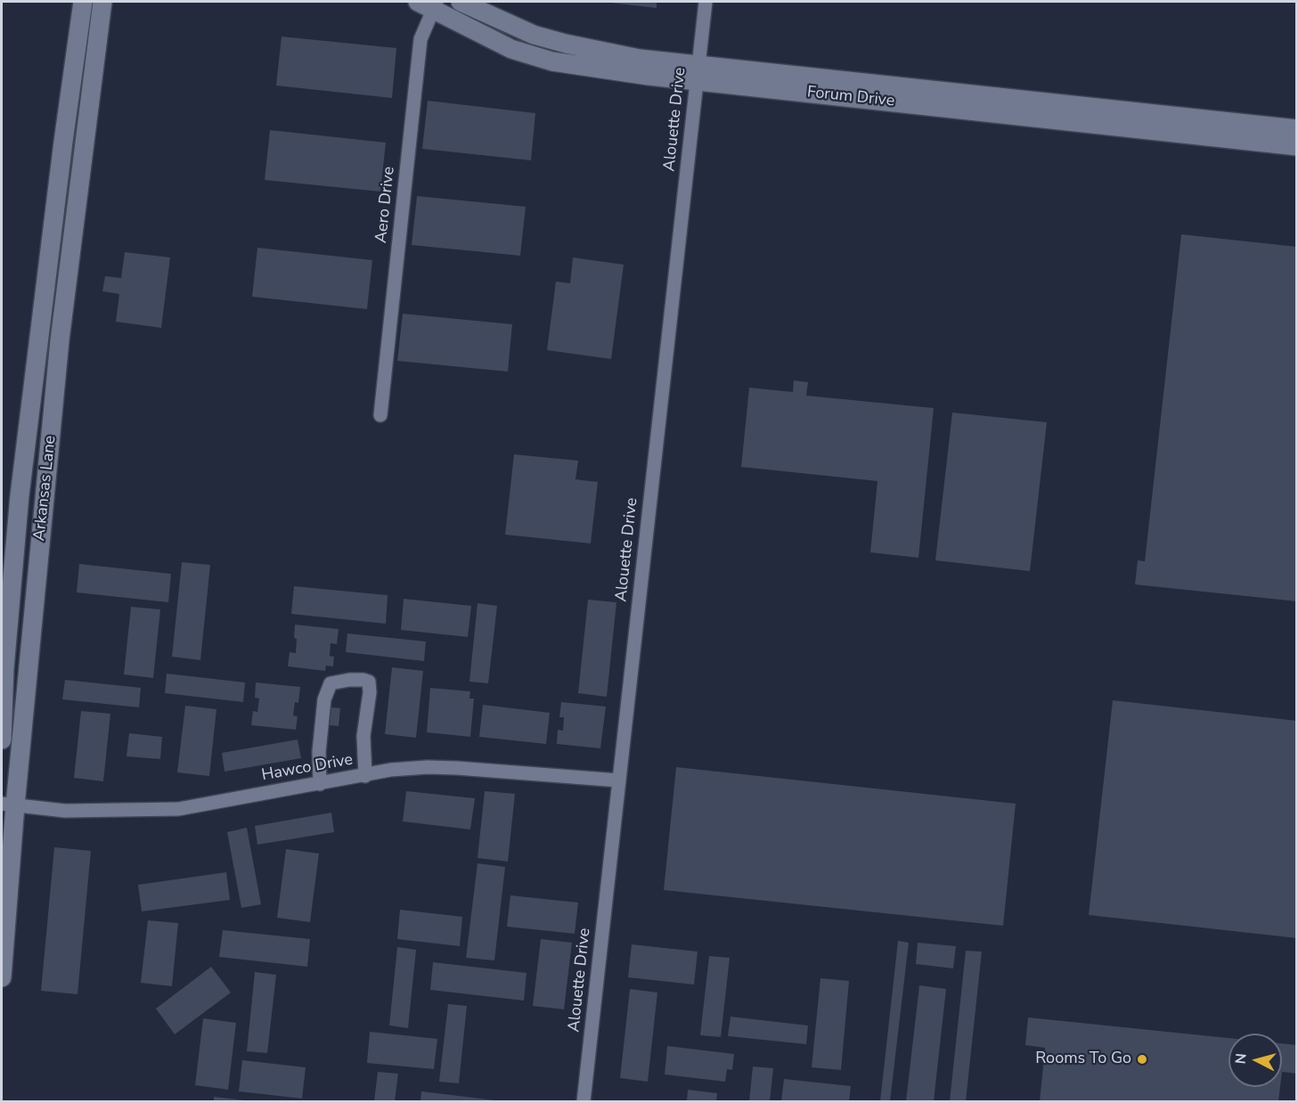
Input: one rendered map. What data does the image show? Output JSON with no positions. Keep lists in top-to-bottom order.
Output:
{
  "streets": {
    "street": [
      "Forum Drive",
      "Alouette Drive",
      "Aero Drive",
      "Arkansas Lane",
      "Hawco Drive"
    ]
  },
  "crossings": [
    ["Forum Drive", "Alouette Drive"],
    ["Forum Drive", "Aero Drive"],
    ["Alouette Drive", "Hawco Drive"],
    ["Arkansas Lane", "Hawco Drive"]
  ],
  "places": ["Rooms To Go"],
  "north": "left"
}
